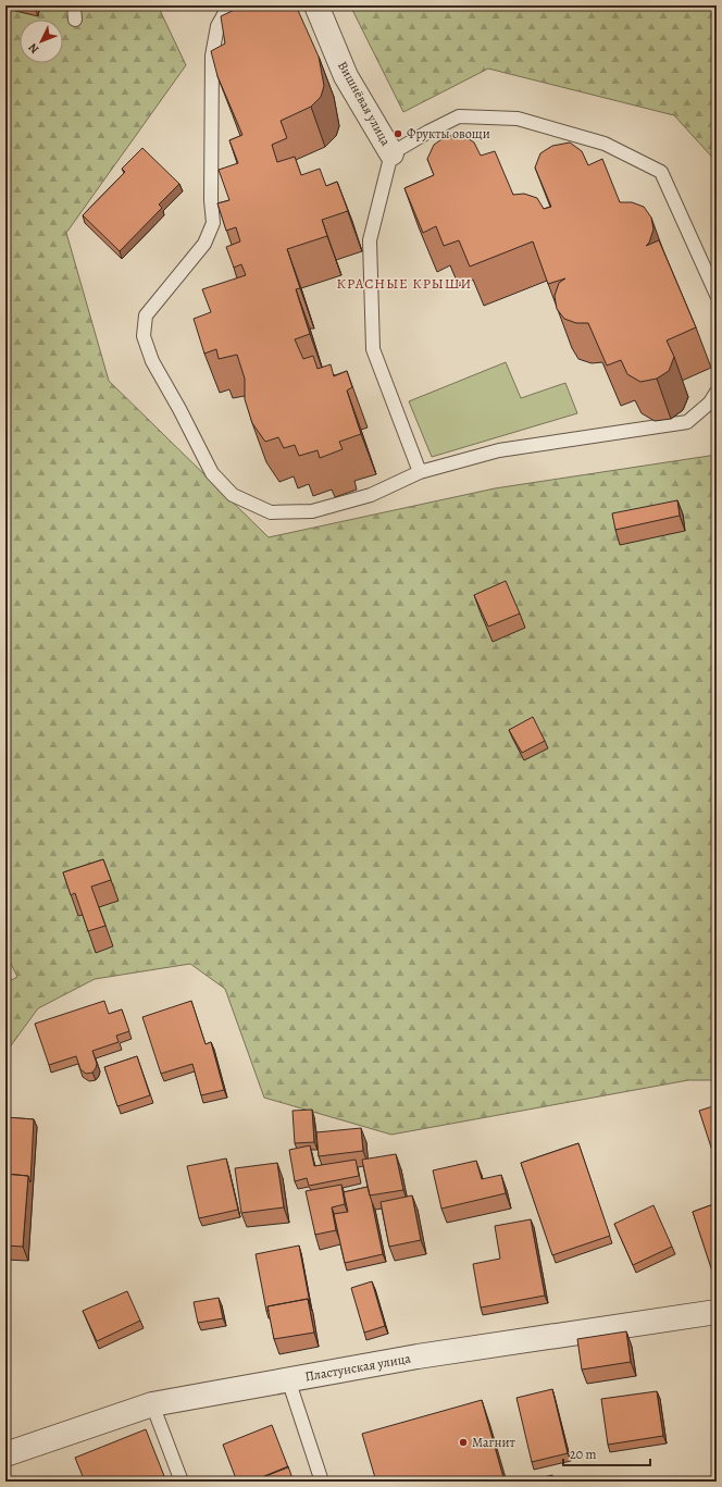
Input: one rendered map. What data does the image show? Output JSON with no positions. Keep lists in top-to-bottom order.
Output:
{
  "streets": {
    "street": ["Вишнёвая улица", "Пластунская улица"]
  },
  "districts": ["КРАСНЫЕ КРЫШИ"],
  "places": ["Фрукты овощи", "Магнит"],
  "scale_bar": "20 m",
  "north": "bottom left"
}
